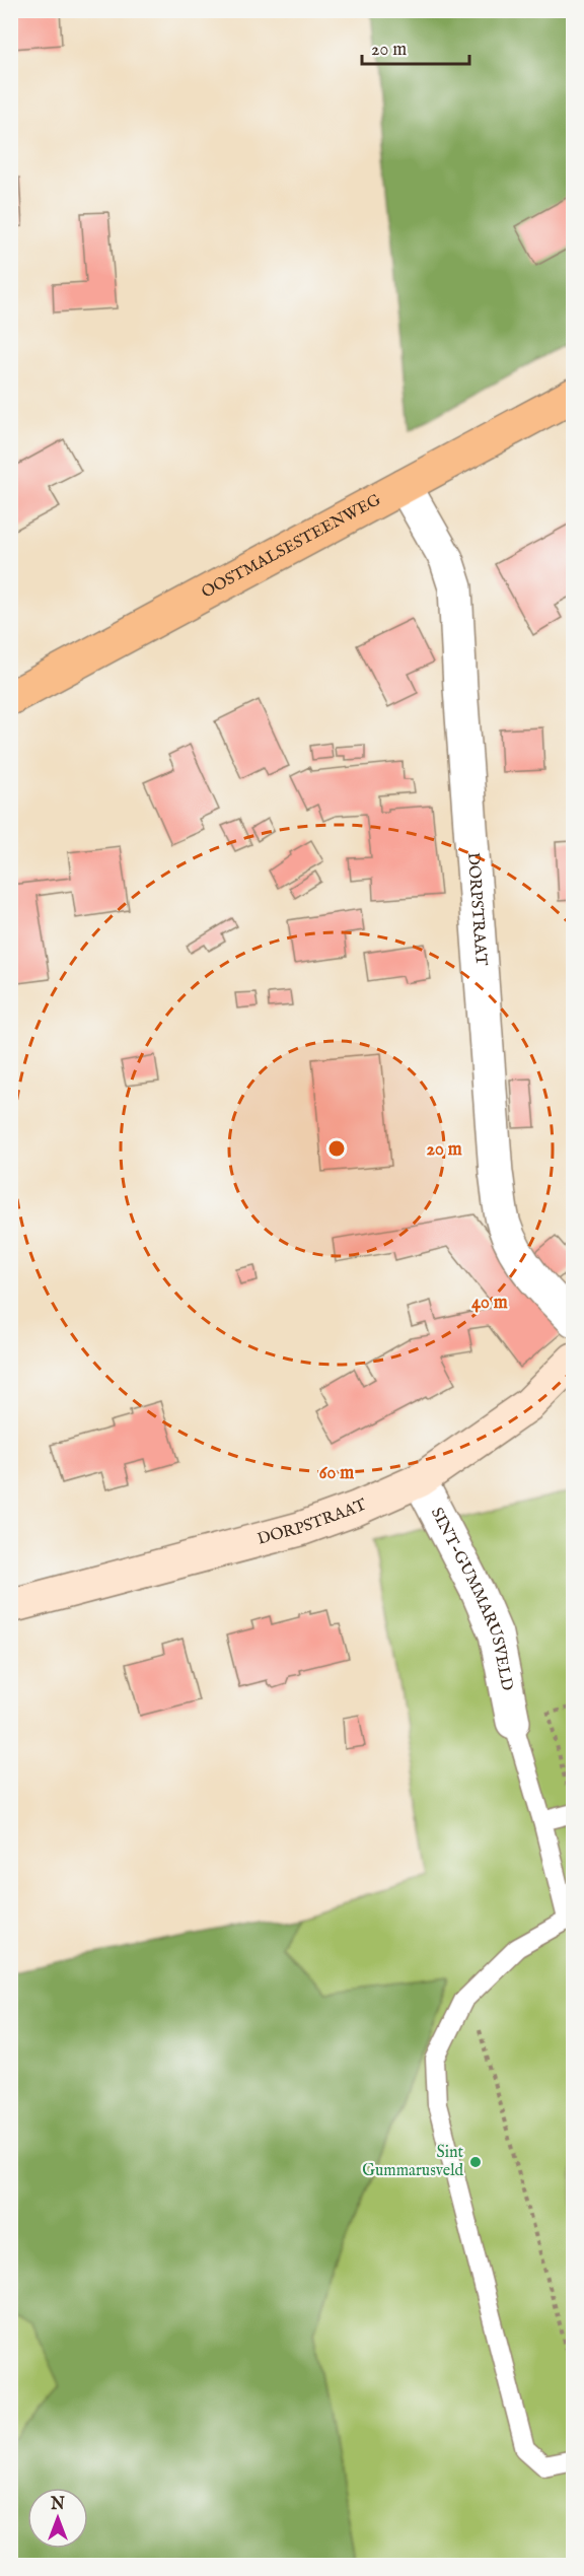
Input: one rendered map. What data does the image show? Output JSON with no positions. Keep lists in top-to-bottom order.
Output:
{
  "streets": {
    "main road": ["OOSTMALSESTEENWEG"],
    "street": ["DORPSTRAAT", "SINT-GUMMARUSVELD"]
  },
  "crossings": [
    ["OOSTMALSESTEENWEG", "DORPSTRAAT"],
    ["DORPSTRAAT", "SINT-GUMMARUSVELD"]
  ],
  "places": ["Sint Gummarusveld"],
  "scale_bar": "20 m",
  "north": "top",
  "rings": ["20 m", "40 m", "60 m"]
}
